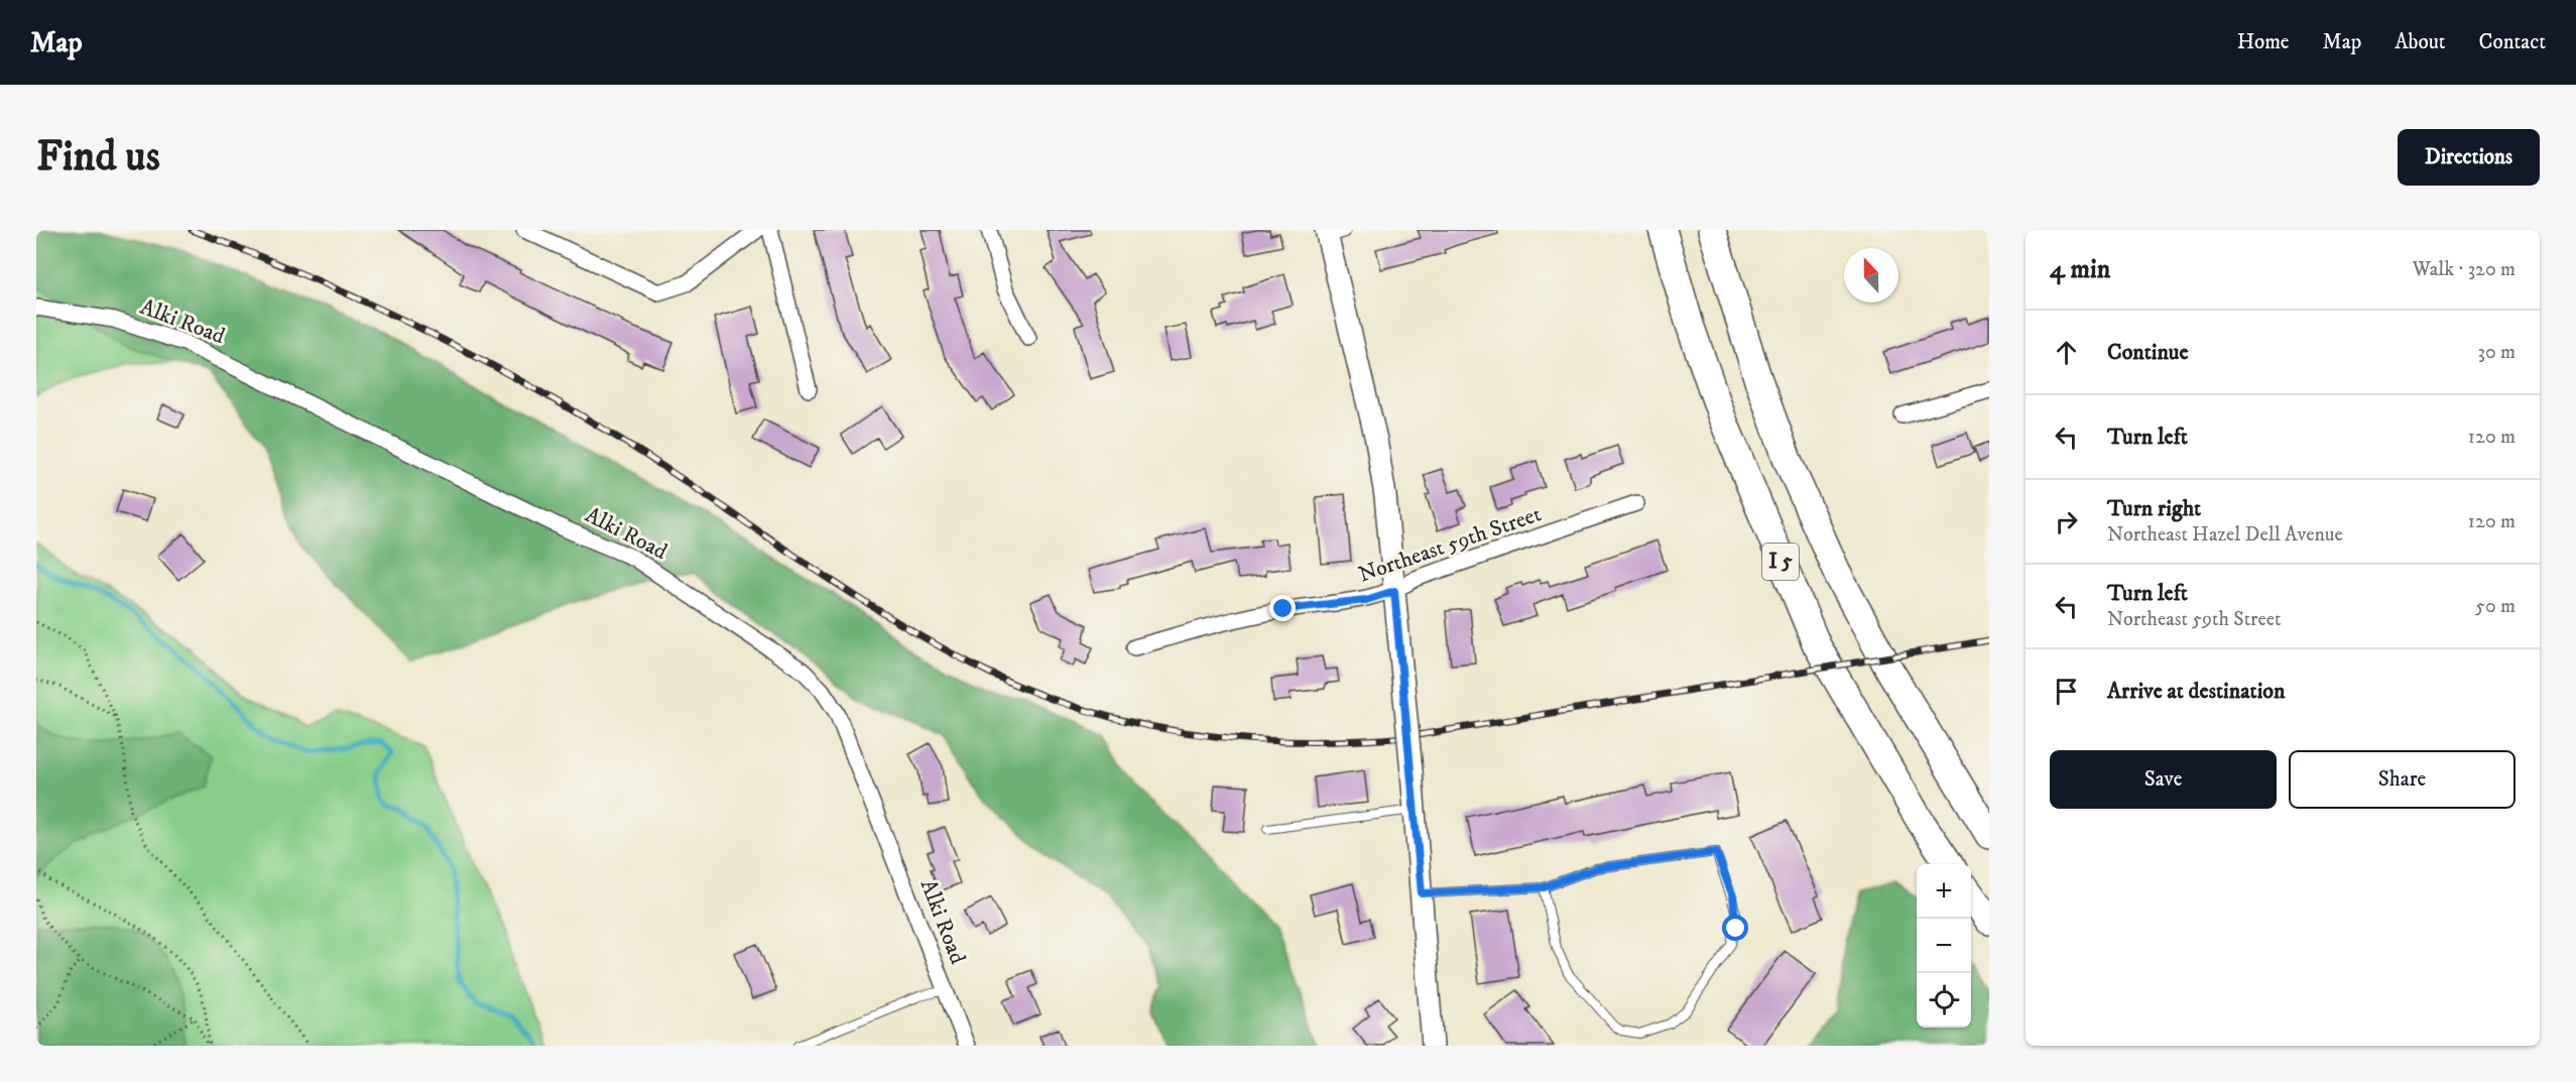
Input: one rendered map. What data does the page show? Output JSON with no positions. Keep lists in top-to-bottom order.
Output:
{
  "streets": {
    "highway": ["I 5"],
    "street": ["Alki Road", "Northeast 59th Street"]
  },
  "north": "top",
  "page": {
    "header": "Map",
    "nav": [
      "Home",
      "Map",
      "About",
      "Contact"
    ],
    "buttons": [
      "Directions",
      ["Save", "Share"]
    ],
    "title": "Find us",
    "heading": ["4 min", "Walk · 320 m"],
    "list": [
      ["Continue", "30 m"],
      ["Turn left", "120 m"],
      ["Turn right", "Northeast Hazel Dell Avenue", "120 m"],
      ["Turn left", "Northeast 59th Street", "50 m"],
      "Arrive at destination"
    ],
    "map_buttons": ["+", "−"]
  }
}
